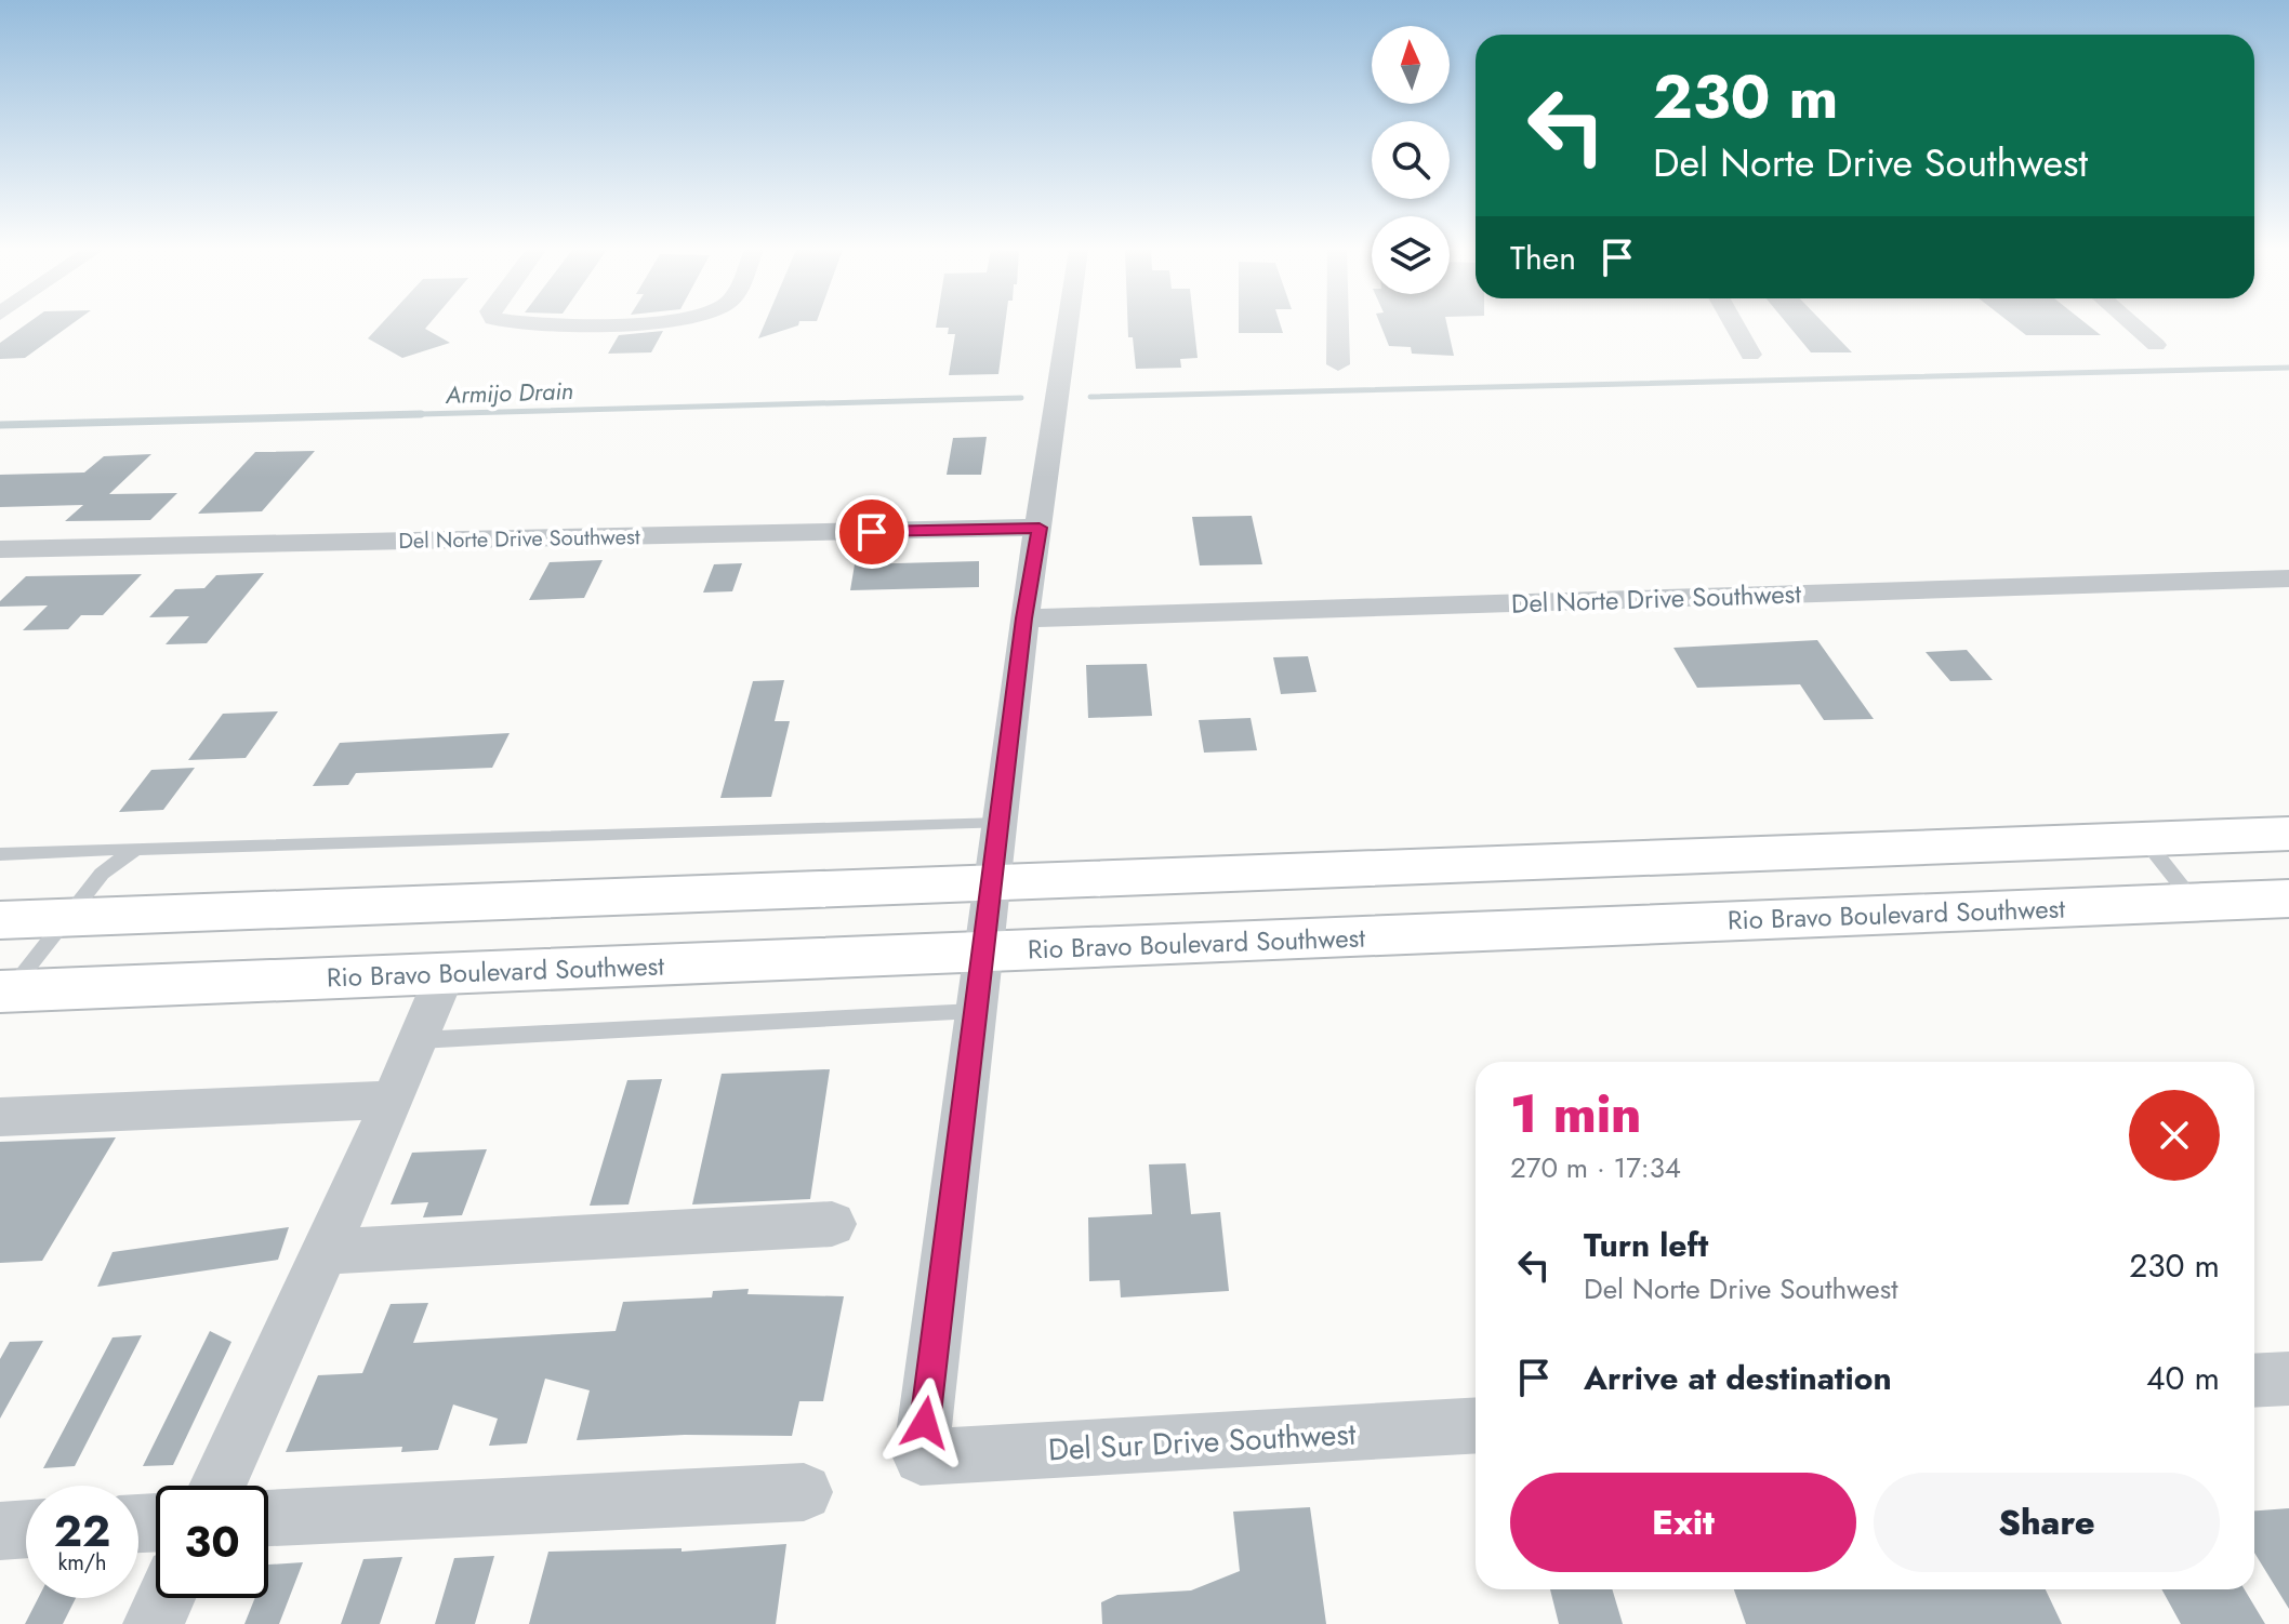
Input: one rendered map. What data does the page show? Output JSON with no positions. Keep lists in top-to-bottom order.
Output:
{
  "streets": {
    "main road": ["Rio Bravo Boulevard Southwest"],
    "street": ["Del Norte Drive Southwest", "Del Sur Drive Southwest"]
  },
  "water": ["Armijo Drain"],
  "north": "top",
  "page": {
    "turn": ["230 m", "Del Norte Drive Southwest"],
    "then": "Then",
    "heading": ["1 min", "270 m · 17:34"],
    "list": [
      {
        "name": "Turn left",
        "note": "Del Norte Drive Southwest",
        "value": "230 m"
      },
      {
        "name": "Arrive at destination",
        "value": "40 m"
      }
    ],
    "buttons": ["Exit", "Share"],
    "speed": "22 km/h",
    "limit": "30"
  }
}
